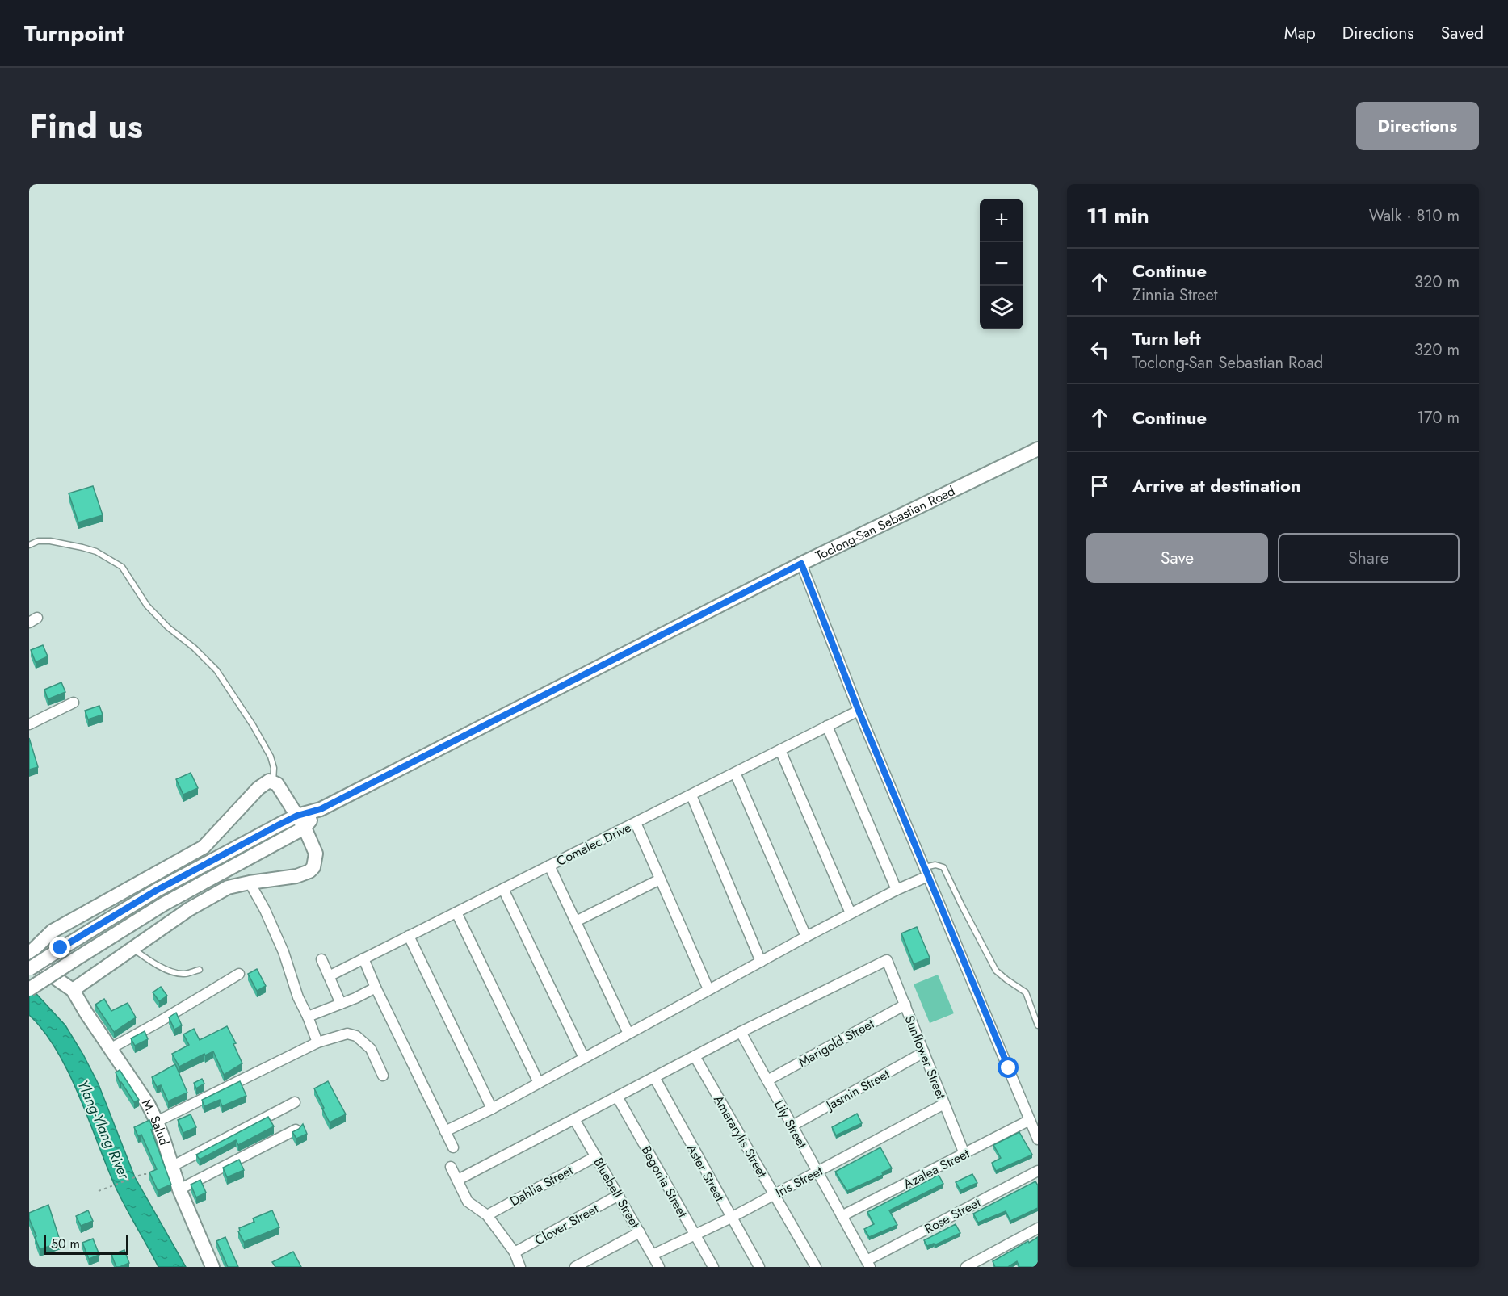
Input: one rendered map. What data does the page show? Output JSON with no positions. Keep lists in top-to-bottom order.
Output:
{
  "streets": {
    "main road": ["Toclong-San Sebastian Road", "M. Salud"],
    "street": [
      "Comelec Drive",
      "Marigold Street",
      "Sunflower Street",
      "Jasmin Street",
      "Lily Street",
      "Amararylis Street",
      "Azalea Street",
      "Aster Street",
      "Begonia Street",
      "Iris Street",
      "Dahlia Street",
      "Bluebell Street",
      "Rose Street",
      "Clover Street"
    ]
  },
  "crossings": [
    ["Marigold Street", "Sunflower Street"],
    ["Marigold Street", "Lily Street"],
    ["Sunflower Street", "Jasmin Street"],
    ["Sunflower Street", "Lily Street"],
    ["Sunflower Street", "Azalea Street"],
    ["Sunflower Street", "Iris Street"],
    ["Jasmin Street", "Lily Street"],
    ["Lily Street", "Azalea Street"],
    ["Lily Street", "Iris Street"],
    ["Lily Street", "Rose Street"],
    ["Amararylis Street", "Iris Street"],
    ["Aster Street", "Iris Street"],
    ["Begonia Street", "Iris Street"],
    ["Iris Street", "Bluebell Street"],
    ["Dahlia Street", "Bluebell Street"],
    ["Bluebell Street", "Clover Street"]
  ],
  "water": ["Ylang-Ylang River"],
  "scale_bar": "50 m",
  "page": {
    "header": "Turnpoint",
    "nav": ["Map", "Directions", "Saved"],
    "title": "Find us",
    "buttons": [
      "Directions",
      ["Save", "Share"]
    ],
    "heading": ["11 min", "Walk · 810 m"],
    "map_buttons": ["+", "−"],
    "list": [
      ["Continue", "Zinnia Street", "320 m"],
      ["Turn left", "Toclong-San Sebastian Road", "320 m"],
      ["Continue", "170 m"],
      "Arrive at destination"
    ],
    "scale": "50 m"
  }
}
